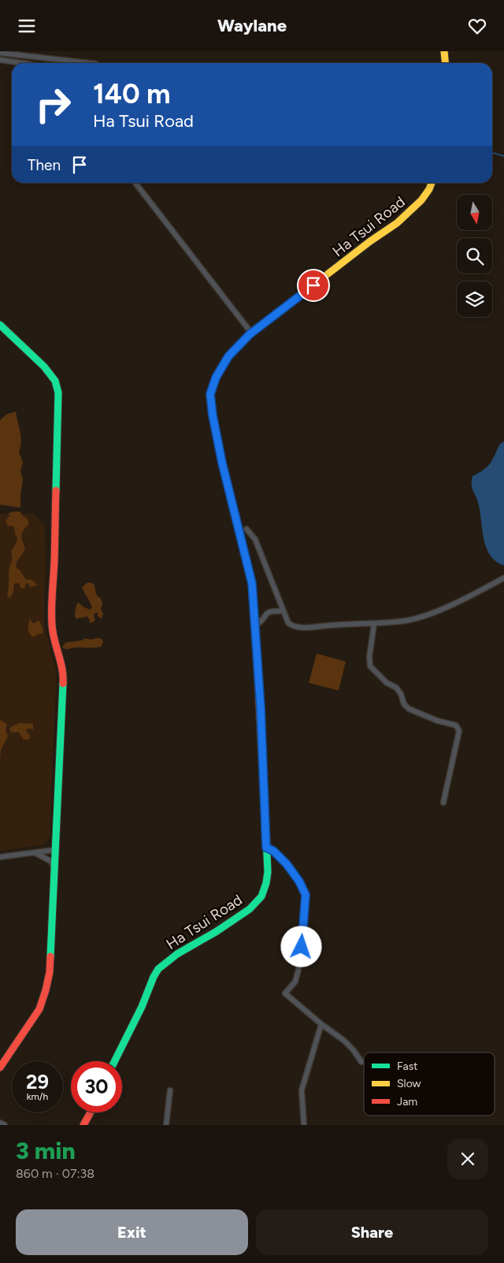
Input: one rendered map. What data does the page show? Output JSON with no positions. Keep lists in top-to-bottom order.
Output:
{
  "streets": {
    "street": ["Ha Tsui Road"]
  },
  "legend": ["Fast", "Slow", "Jam"],
  "north": "bottom",
  "page": {
    "header": "Waylane",
    "turn": ["140 m", "Ha Tsui Road"],
    "then": "Then",
    "speed": "29 km/h",
    "limit": "30",
    "heading": ["3 min", "860 m · 07:38"],
    "buttons": ["Exit", "Share"]
  }
}
